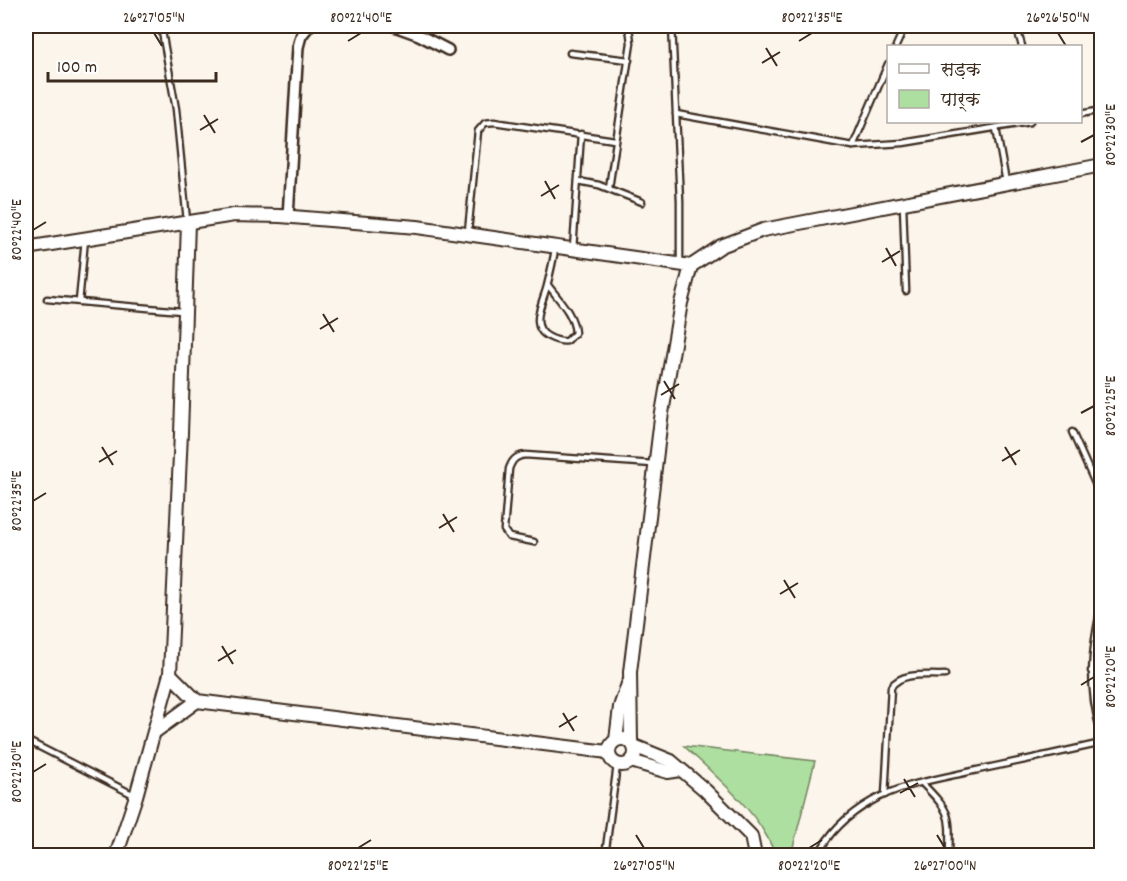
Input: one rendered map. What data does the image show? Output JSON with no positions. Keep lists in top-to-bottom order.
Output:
{
  "legend": ["सड़क", "पार्क"],
  "scale_bar": "100 m",
  "coordinates": [
    "26°27'05\"N",
    "80°22'40\"E",
    "80°22'35\"E",
    "26°26'50\"N",
    "80°22'30\"E",
    "80°22'25\"E",
    "80°22'20\"E",
    "26°27'00\"N"
  ]
}
